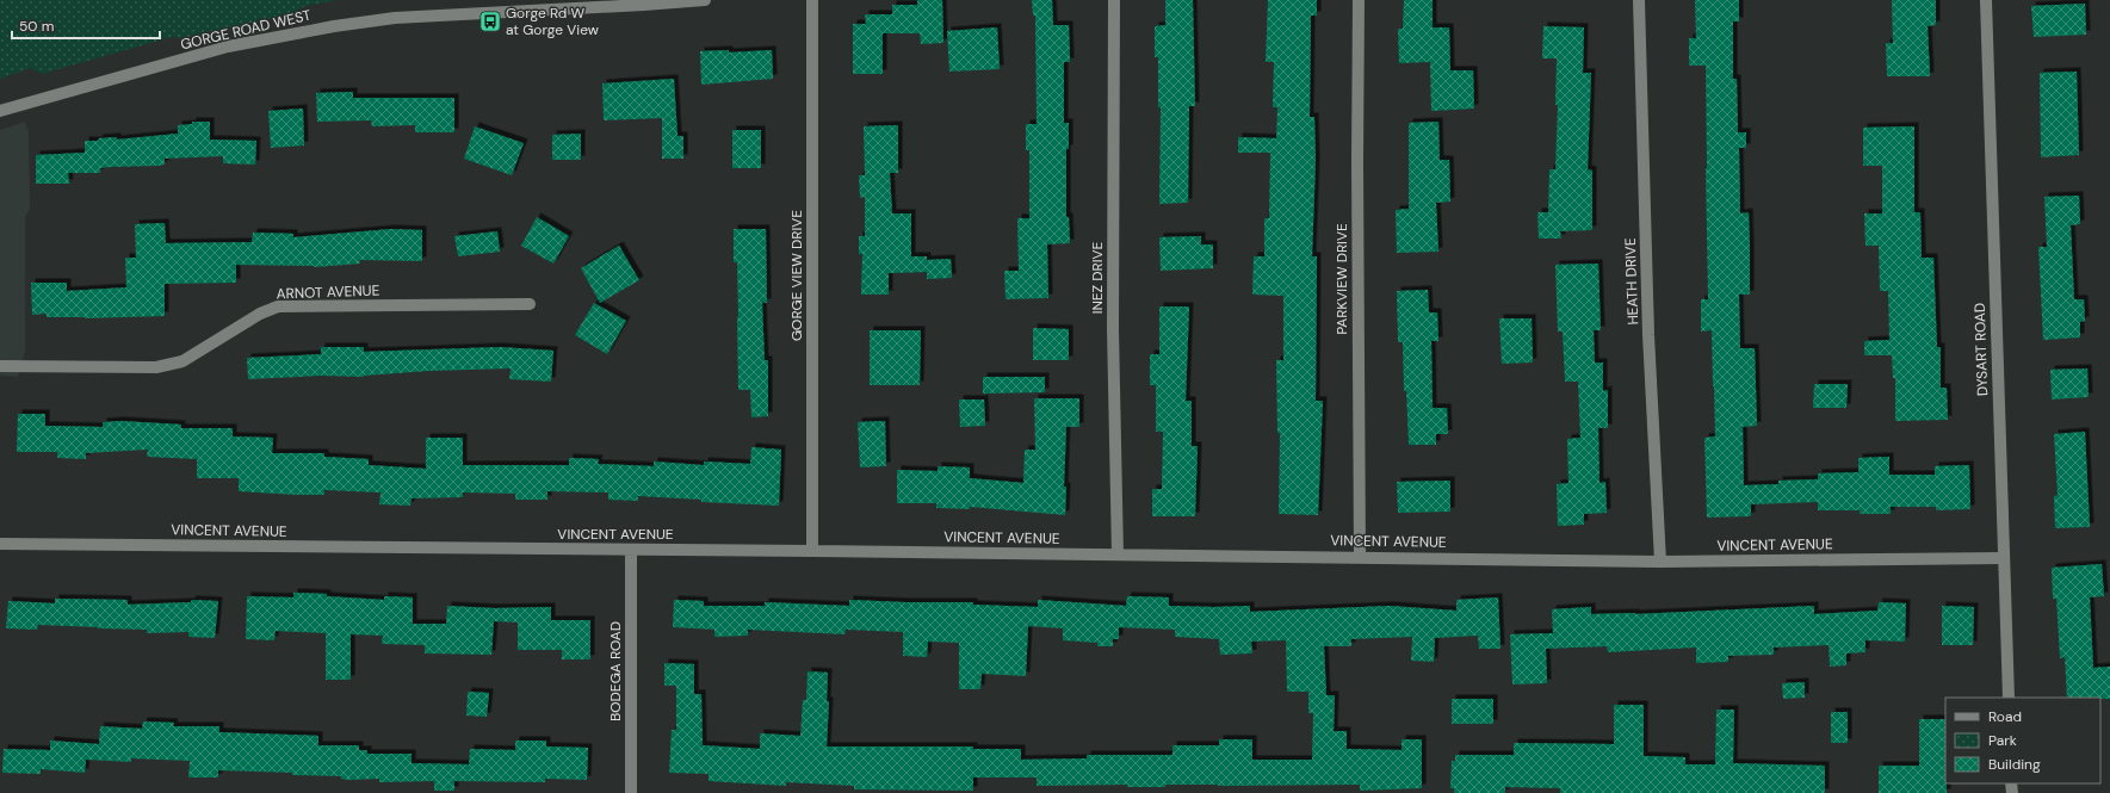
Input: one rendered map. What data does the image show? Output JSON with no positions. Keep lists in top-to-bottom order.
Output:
{
  "streets": {
    "street": [
      "GORGE ROAD WEST",
      "GORGE VIEW DRIVE",
      "INEZ DRIVE",
      "PARKVIEW DRIVE",
      "HEATH DRIVE",
      "ARNOT AVENUE",
      "DYSART ROAD",
      "VINCENT AVENUE",
      "BODEGA ROAD"
    ]
  },
  "crossings": [
    ["GORGE VIEW DRIVE", "VINCENT AVENUE"],
    ["INEZ DRIVE", "VINCENT AVENUE"],
    ["PARKVIEW DRIVE", "VINCENT AVENUE"],
    ["HEATH DRIVE", "VINCENT AVENUE"],
    ["DYSART ROAD", "VINCENT AVENUE"],
    ["VINCENT AVENUE", "BODEGA ROAD"]
  ],
  "places": {
    "bus stop": ["Gorge Rd W at Gorge View"]
  },
  "legend": ["Road", "Park", "Building"],
  "scale_bar": "50 m"
}
